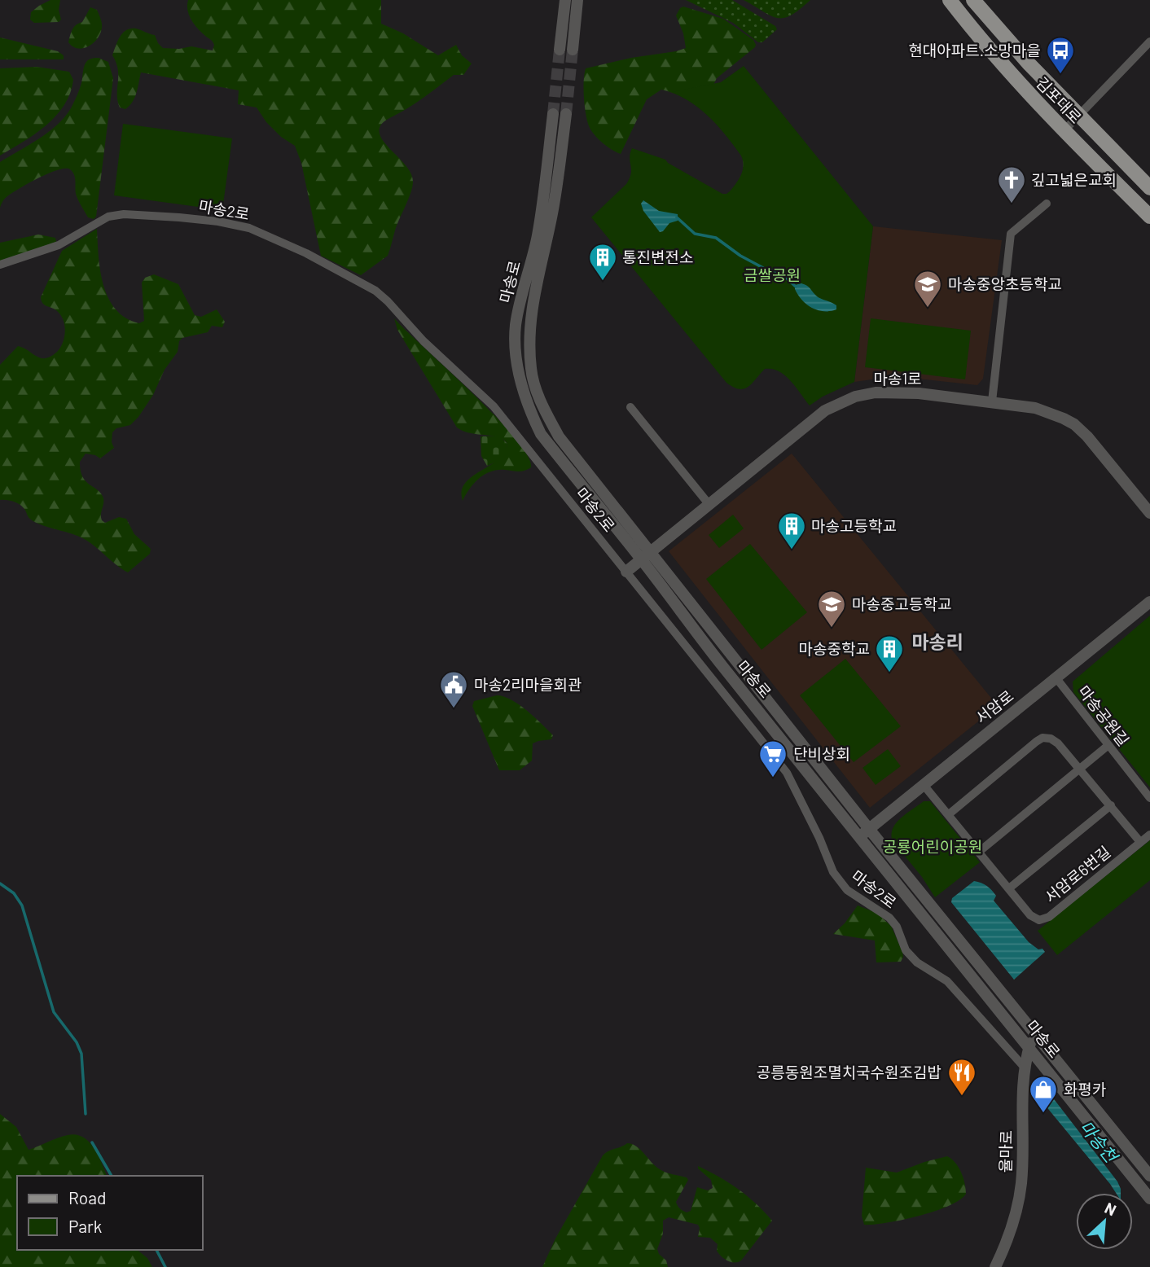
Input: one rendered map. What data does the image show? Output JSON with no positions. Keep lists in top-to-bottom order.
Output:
{
  "streets": {
    "main road": ["김포대로"],
    "street": [
      "마송2로",
      "마송로",
      "마송1로",
      "서암로",
      "마송공원길",
      "서암로6번길",
      "율마로"
    ]
  },
  "crossings": [
    ["마송2로", "마송1로"],
    ["마송2로", "율마로"],
    ["마송로", "마송1로"],
    ["마송로", "서암로"],
    ["마송로", "율마로"],
    ["서암로", "마송공원길"],
    ["서암로", "서암로6번길"]
  ],
  "districts": ["마송리"],
  "water": ["마송천"],
  "parks": ["금쌀공원", "공룡어린이공원"],
  "places": {
    "bus stop": ["현대아파트.소망마을"],
    "church": ["깊고넓은교회"],
    "building": ["통진변전소", "마송고등학교", "마송중학교"],
    "school or university": ["마송중앙초등학교", "마송중고등학교"],
    "public building": ["마송2리마을회관"],
    "supermarket": ["단비상회"],
    "restaurant": ["공릉동원조멸치국수원조김밥"],
    "shop": ["화평카"]
  },
  "legend": ["Road", "Park"],
  "north": "top right"
}
